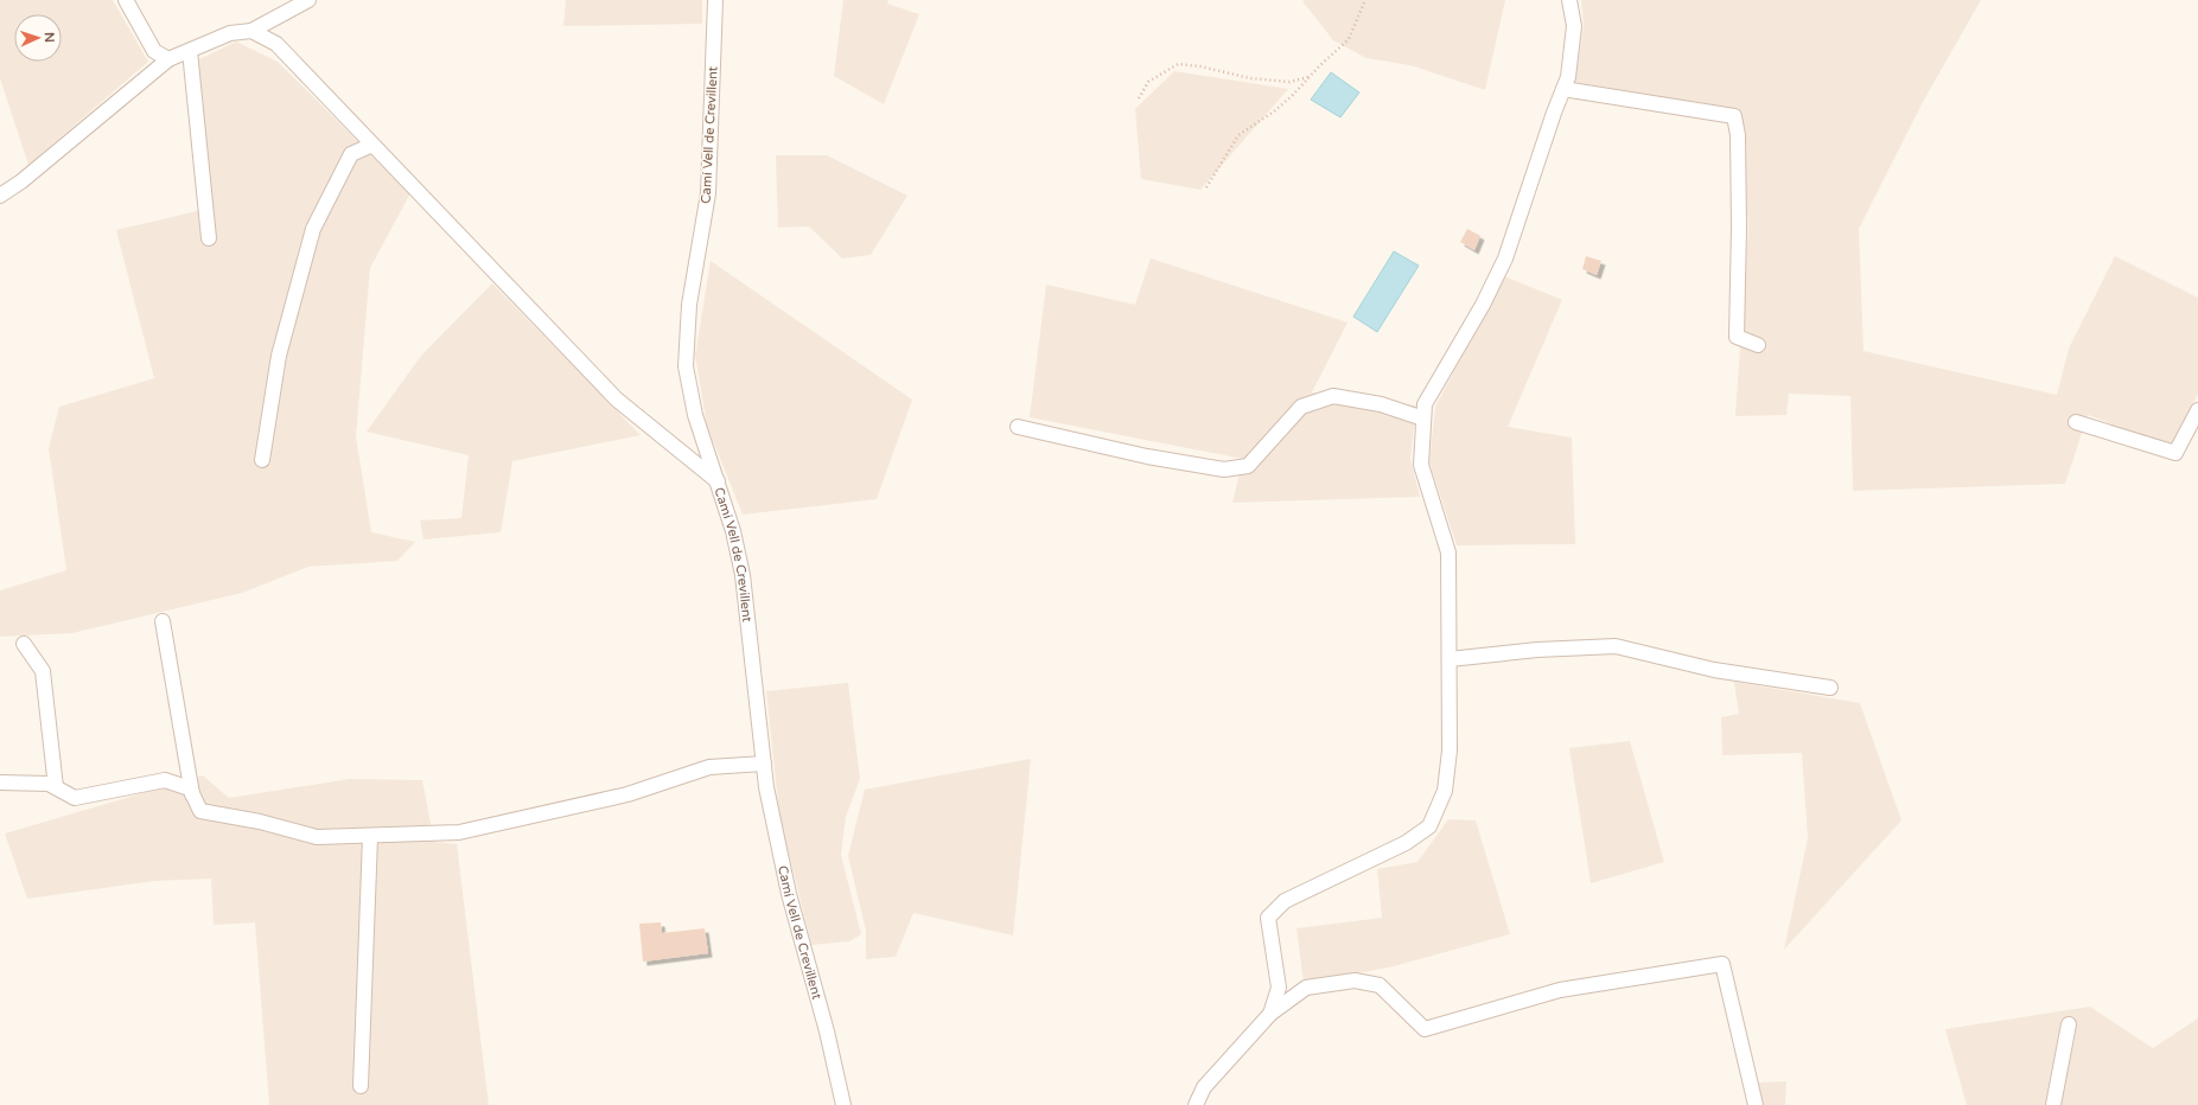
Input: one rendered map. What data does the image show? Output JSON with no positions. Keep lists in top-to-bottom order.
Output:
{
  "streets": {
    "street": ["Camí Vell de Crevillent"]
  },
  "north": "right"
}
